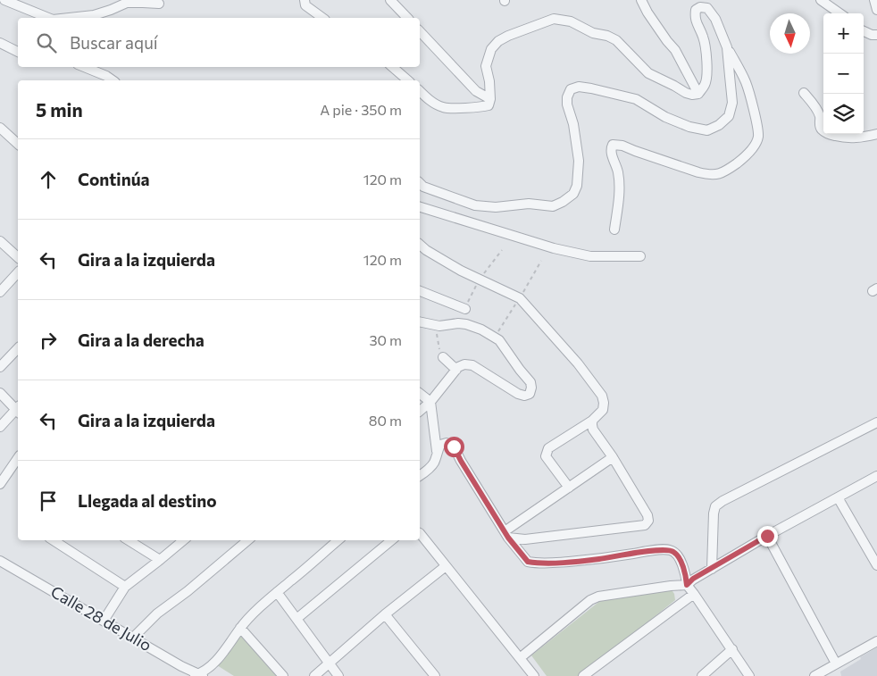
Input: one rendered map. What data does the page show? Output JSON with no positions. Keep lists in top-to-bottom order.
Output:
{
  "streets": {
    "street": ["Calle 28 de Julio"]
  },
  "north": "bottom",
  "page": {
    "map_buttons": ["+", "−"],
    "search": "Buscar aquí",
    "heading": ["5 min", "A pie · 350 m"],
    "list": [
      ["Continúa", "120 m"],
      ["Gira a la izquierda", "120 m"],
      ["Gira a la derecha", "30 m"],
      ["Gira a la izquierda", "80 m"],
      "Llegada al destino"
    ]
  }
}
